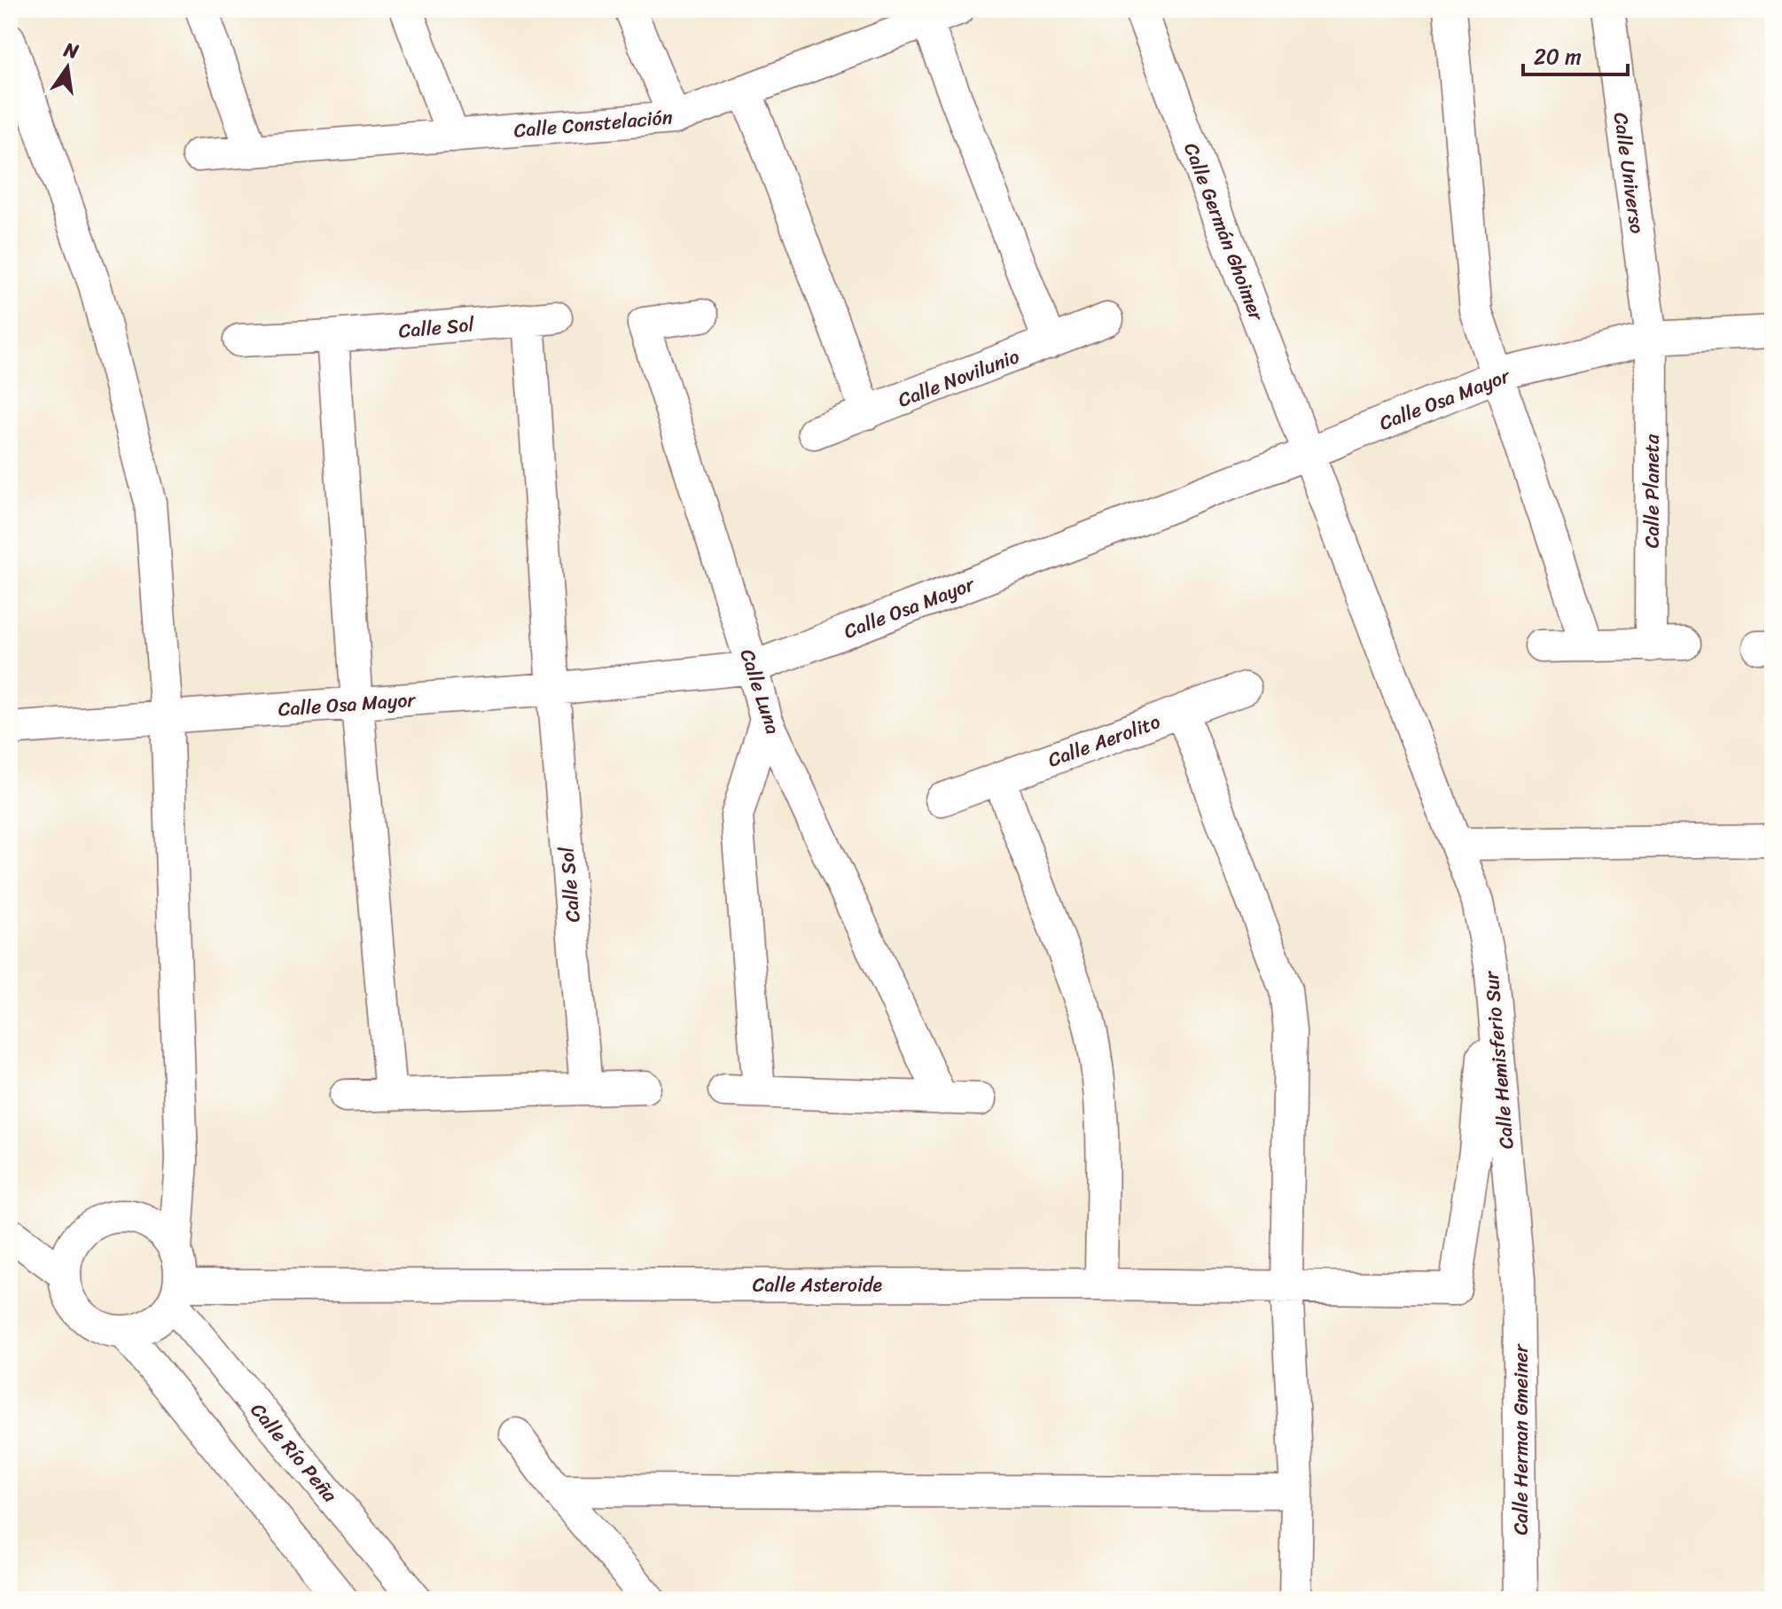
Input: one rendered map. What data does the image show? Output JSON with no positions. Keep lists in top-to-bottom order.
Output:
{
  "streets": {
    "street": [
      "Calle Constelación",
      "Calle Universo",
      "Calle Germán Ghoimer",
      "Calle Sol",
      "Calle Novilunio",
      "Calle Osa Mayor",
      "Calle Planeta",
      "Calle Luna",
      "Calle Aerolito",
      "Calle Hemisferio Sur",
      "Calle Asteroide",
      "Calle Herman Gmeiner",
      "Calle Río Peña"
    ]
  },
  "crossings": [
    ["Calle Universo", "Calle Osa Mayor"],
    ["Calle Universo", "Calle Planeta"],
    ["Calle Germán Ghoimer", "Calle Osa Mayor"],
    ["Calle Germán Ghoimer", "Calle Hemisferio Sur"],
    ["Calle Sol", "Calle Osa Mayor"],
    ["Calle Osa Mayor", "Calle Planeta"],
    ["Calle Osa Mayor", "Calle Luna"],
    ["Calle Osa Mayor", "Calle Hemisferio Sur"],
    ["Calle Aerolito", "Calle Asteroide"],
    ["Calle Hemisferio Sur", "Calle Asteroide"],
    ["Calle Hemisferio Sur", "Calle Herman Gmeiner"],
    ["Calle Asteroide", "Calle Río Peña"]
  ],
  "scale_bar": "20 m",
  "north": "top"
}
